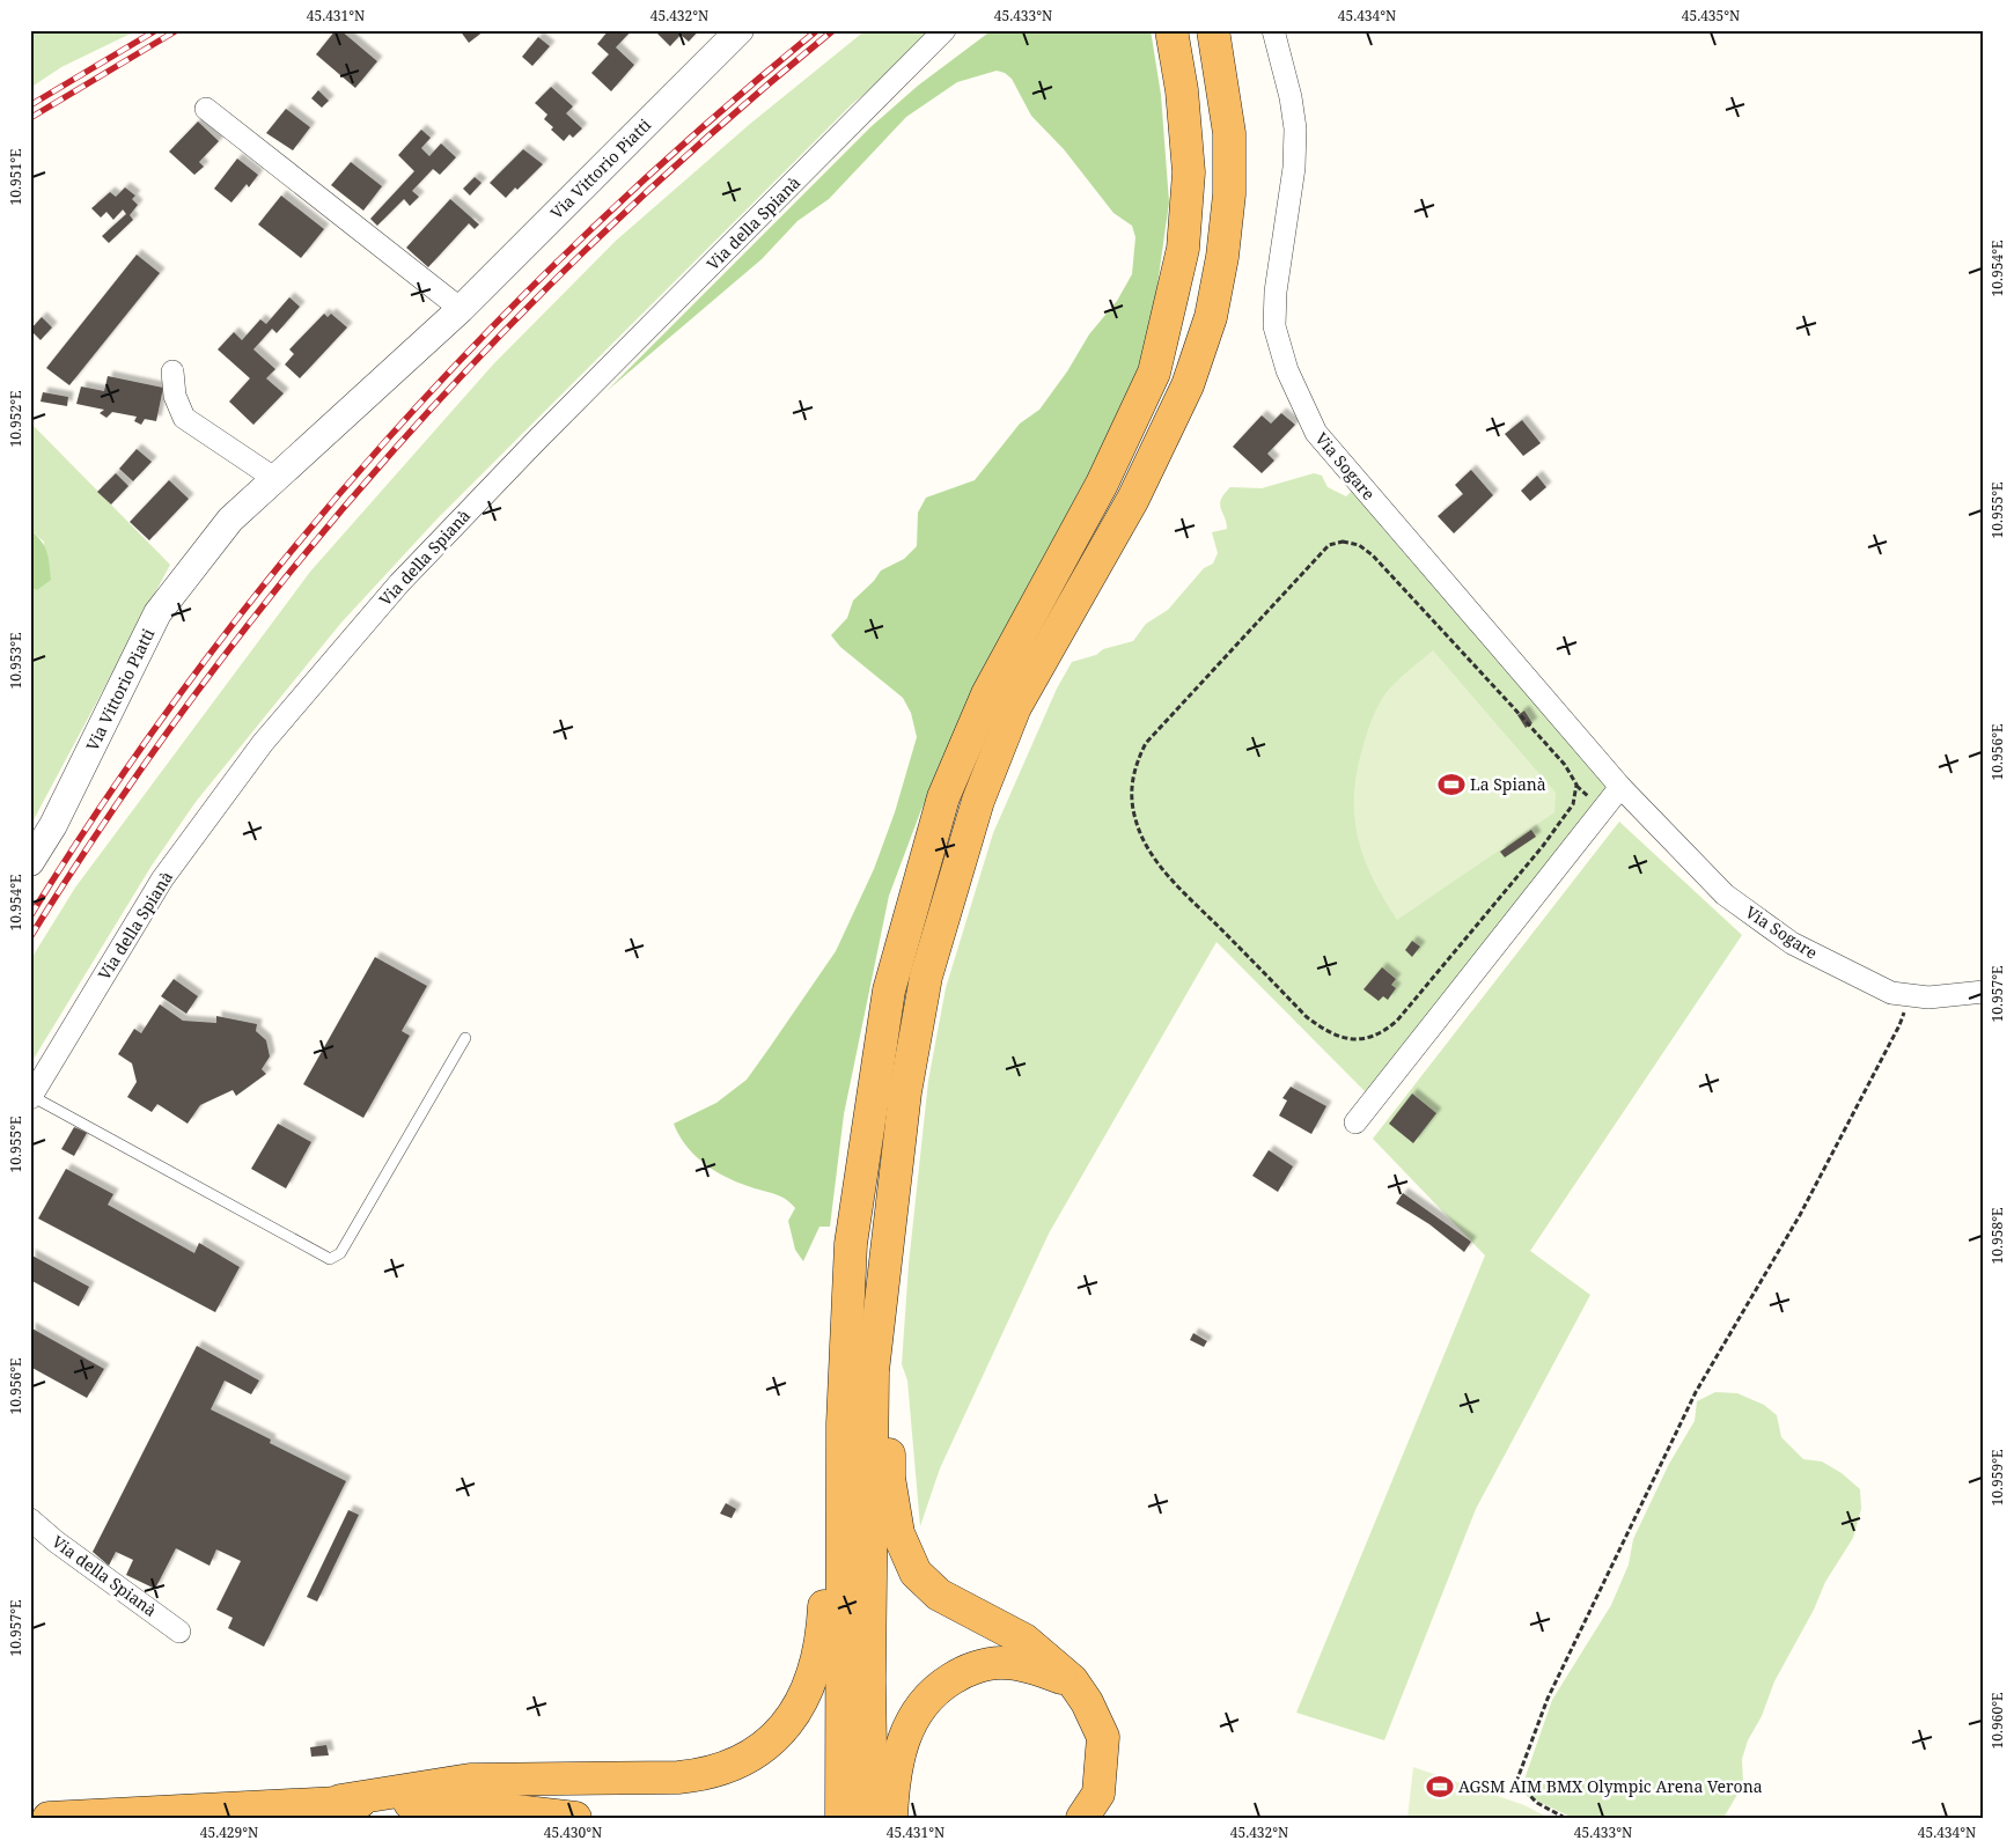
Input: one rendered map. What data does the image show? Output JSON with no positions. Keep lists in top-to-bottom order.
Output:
{
  "streets": {
    "street": ["Via Vittorio Piatti", "Via della Spianà", "Via Sogare"]
  },
  "places": {
    "sports": ["La Spianà", "AGSM AIM BMX Olympic Arena Verona"]
  },
  "coordinates": [
    "45.431°N",
    "45.432°N",
    "45.433°N",
    "45.434°N",
    "45.435°N",
    "10.951°E",
    "10.954°E",
    "10.952°E",
    "10.955°E",
    "10.953°E",
    "10.956°E",
    "10.957°E",
    "10.958°E",
    "10.959°E",
    "10.960°E",
    "45.429°N",
    "45.430°N"
  ]
}
